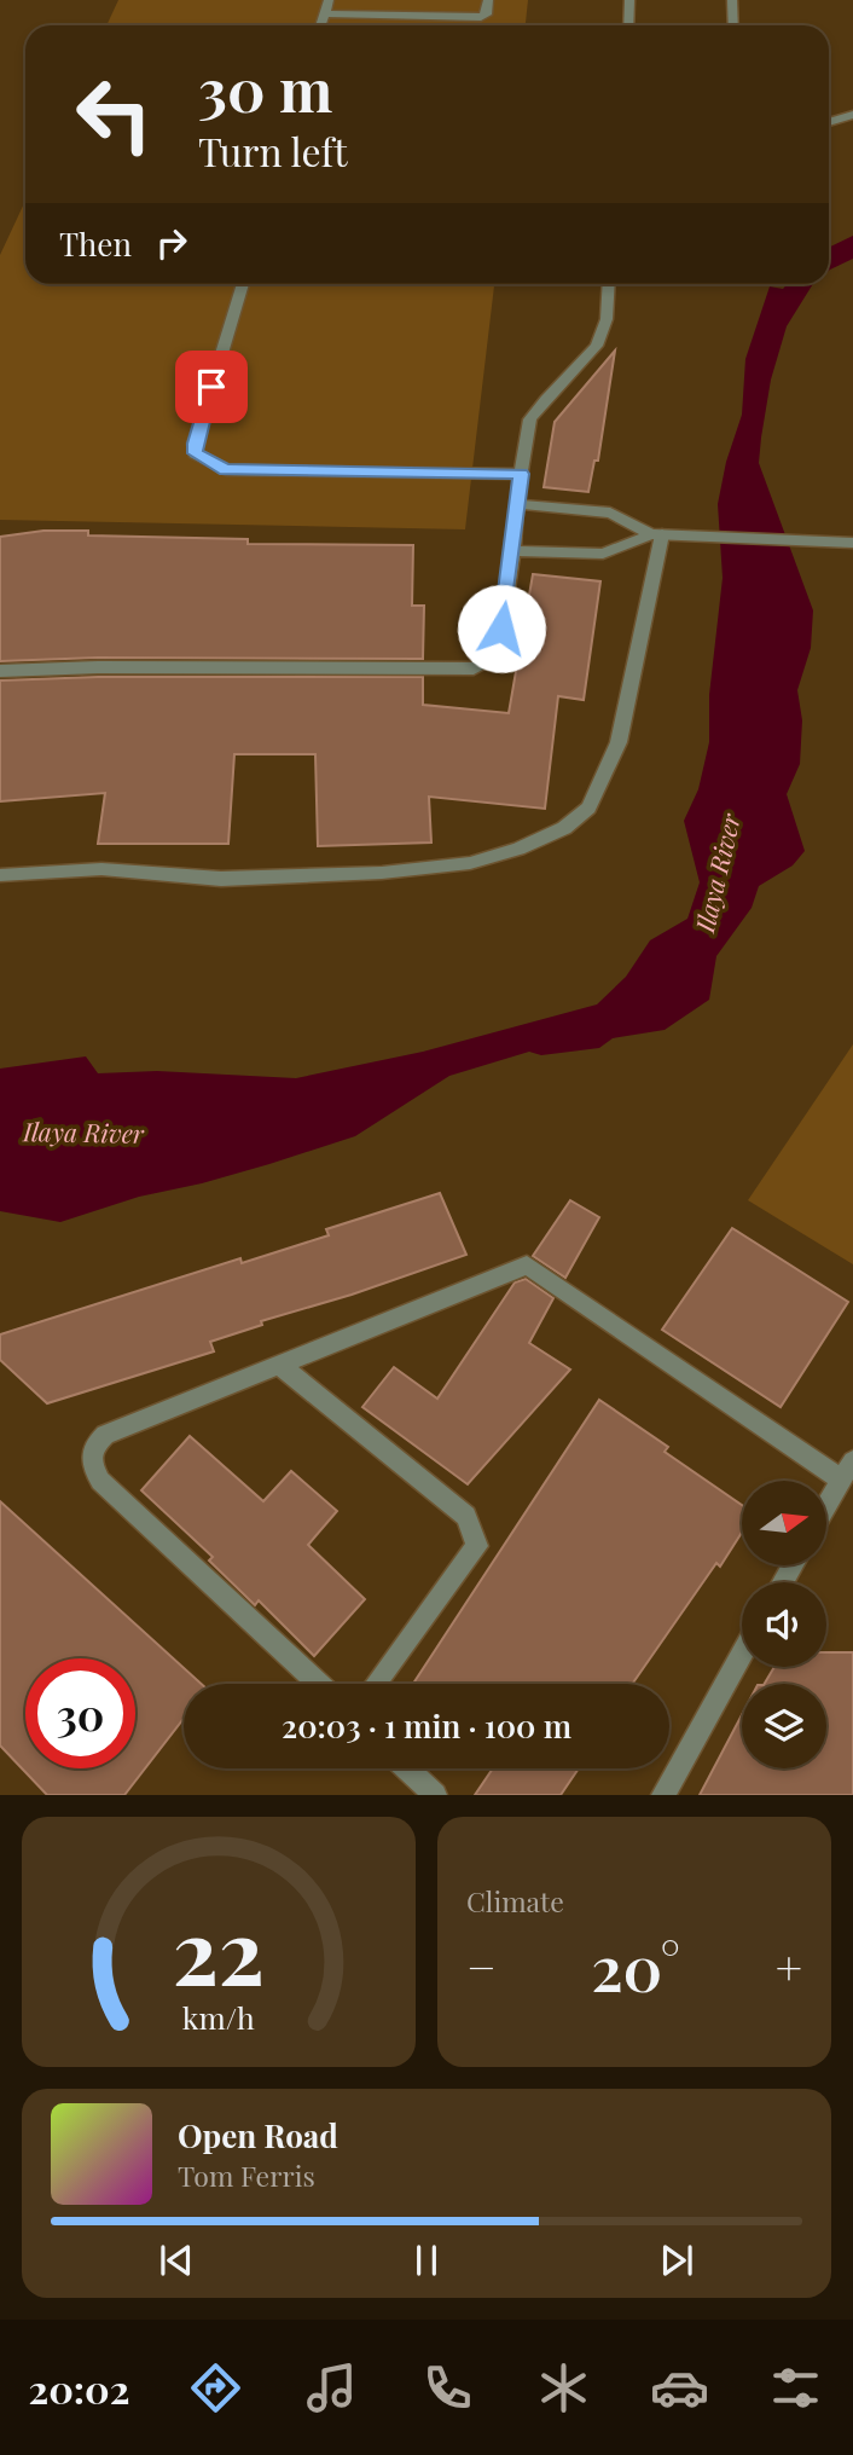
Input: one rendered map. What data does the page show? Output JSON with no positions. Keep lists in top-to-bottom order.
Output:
{
  "water": ["Ilaya River"],
  "north": "right",
  "page": {
    "turn": ["30 m", "Turn left"],
    "then": "Then",
    "limit": "30",
    "trip": "20:03 · 1 min · 100 m",
    "tile": "Climate",
    "heat": ["−", "20°", "+"],
    "song": ["Open Road", "Tom Ferris"],
    "tabs": "20:02",
    "gauge": ["22", "km/h"]
  }
}
